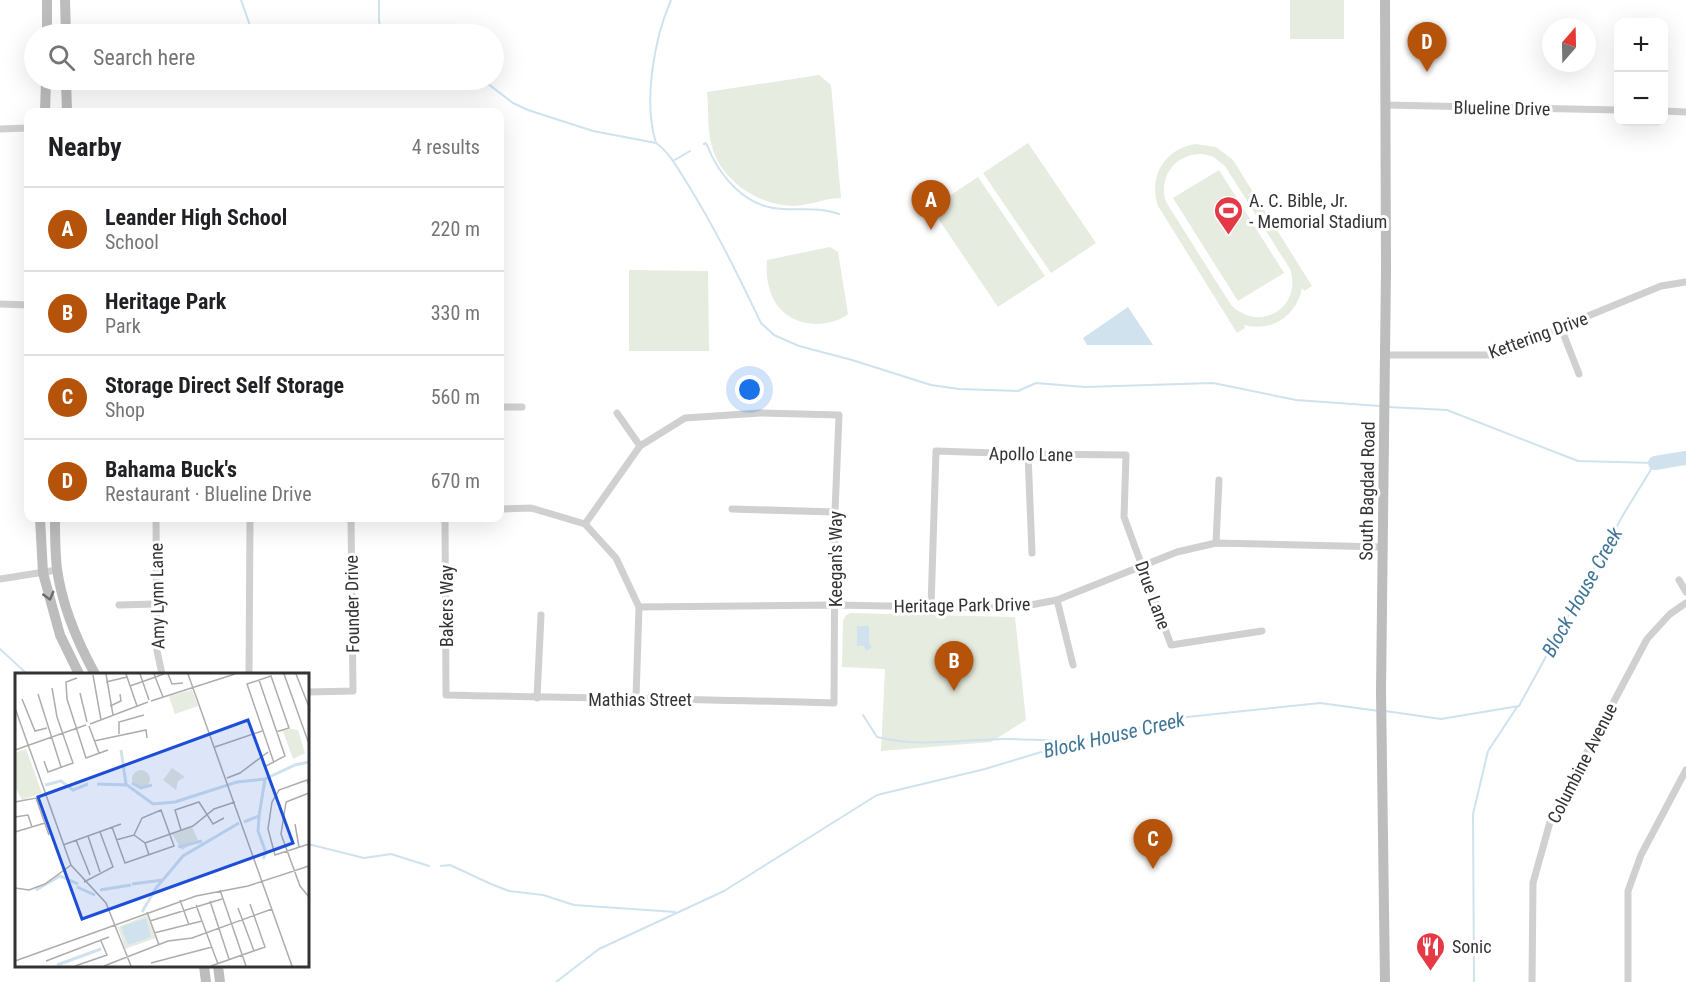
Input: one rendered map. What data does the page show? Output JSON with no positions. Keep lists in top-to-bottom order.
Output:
{
  "streets": {
    "main road": ["South Bagdad Road"],
    "street": [
      "Blueline Drive",
      "Kettering Drive",
      "Apollo Lane",
      "Keegan's Way",
      "Drue Lane",
      "Amy Lynn Lane",
      "Founder Drive",
      "Heritage Park Drive",
      "Bakers Way",
      "Mathias Street",
      "Columbine Avenue"
    ]
  },
  "crossings": [
    ["Blueline Drive", "South Bagdad Road"],
    ["Kettering Drive", "South Bagdad Road"],
    ["Apollo Lane", "Drue Lane"],
    ["Apollo Lane", "Heritage Park Drive"],
    ["South Bagdad Road", "Heritage Park Drive"],
    ["Keegan's Way", "Heritage Park Drive"],
    ["Keegan's Way", "Mathias Street"],
    ["Drue Lane", "Heritage Park Drive"],
    ["Bakers Way", "Mathias Street"]
  ],
  "water": ["Block House Creek"],
  "places": {
    "sports": ["A. C. Bible, Jr. - Memorial Stadium"],
    "restaurant": ["Sonic"]
  },
  "north": "top",
  "page": {
    "map_buttons": ["+", "−"],
    "pins": [
      "D",
      "A",
      "B",
      "C"
    ],
    "search": "Search here",
    "heading": ["Nearby", "4 results"],
    "list": [
      {
        "mark": "A",
        "name": "Leander High School",
        "note": "School",
        "value": "220 m"
      },
      {
        "mark": "B",
        "name": "Heritage Park",
        "note": "Park",
        "value": "330 m"
      },
      {
        "mark": "C",
        "name": "Storage Direct Self Storage",
        "note": "Shop",
        "value": "560 m"
      },
      {
        "mark": "D",
        "name": "Bahama Buck's",
        "note": "Restaurant · Blueline Drive",
        "value": "670 m"
      }
    ]
  }
}
